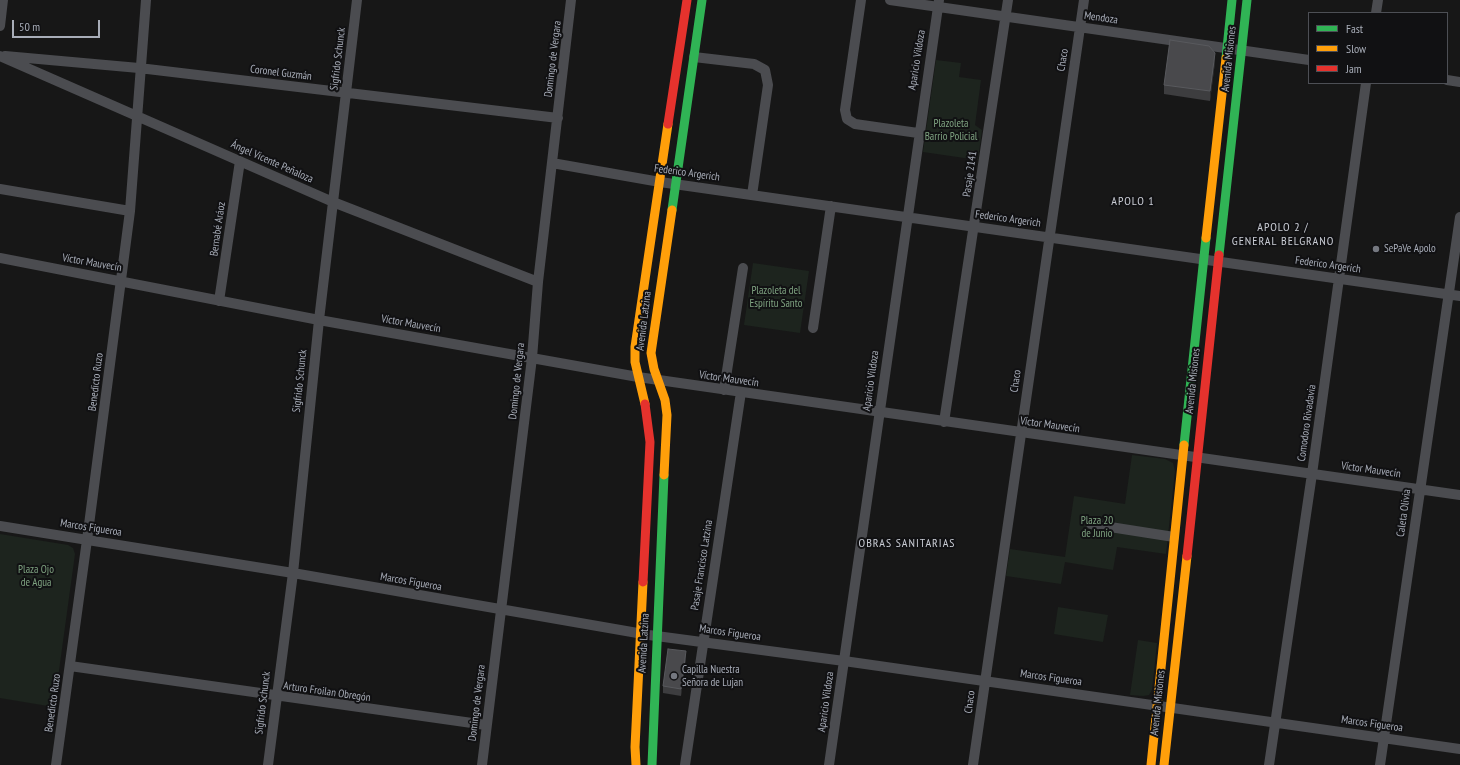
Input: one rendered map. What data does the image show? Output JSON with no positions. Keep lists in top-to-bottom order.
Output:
{
  "streets": {
    "street": [
      "Mendoza",
      "Sigfrido Schunck",
      "Domingo de Vergara",
      "Avenida Misiones",
      "Aparicio Vildoza",
      "Chaco",
      "Coronel Guzmán",
      "Ángel Vicente Peñaloza",
      "Federico Argerich",
      "Pasaje 2141",
      "Bernabé Aráoz",
      "Víctor Mauvecín",
      "Avenida Latzina",
      "Benedicto Ruzo",
      "Comodoro Rivadavia",
      "Caleta Olivia",
      "Marcos Figueroa",
      "Pasaje Francisco Latzina",
      "Arturo Froilan Obregón"
    ]
  },
  "crossings": [
    ["Mendoza", "Avenida Misiones"],
    ["Mendoza", "Aparicio Vildoza"],
    ["Mendoza", "Chaco"],
    ["Mendoza", "Pasaje 2141"],
    ["Sigfrido Schunck", "Coronel Guzmán"],
    ["Sigfrido Schunck", "Ángel Vicente Peñaloza"],
    ["Sigfrido Schunck", "Víctor Mauvecín"],
    ["Sigfrido Schunck", "Marcos Figueroa"],
    ["Sigfrido Schunck", "Arturo Froilan Obregón"],
    ["Domingo de Vergara", "Coronel Guzmán"],
    ["Domingo de Vergara", "Ángel Vicente Peñaloza"],
    ["Domingo de Vergara", "Federico Argerich"],
    ["Domingo de Vergara", "Víctor Mauvecín"],
    ["Domingo de Vergara", "Marcos Figueroa"],
    ["Domingo de Vergara", "Arturo Froilan Obregón"],
    ["Avenida Misiones", "Federico Argerich"],
    ["Avenida Misiones", "Víctor Mauvecín"],
    ["Avenida Misiones", "Marcos Figueroa"],
    ["Aparicio Vildoza", "Federico Argerich"],
    ["Aparicio Vildoza", "Víctor Mauvecín"],
    ["Aparicio Vildoza", "Marcos Figueroa"],
    ["Chaco", "Federico Argerich"],
    ["Chaco", "Víctor Mauvecín"],
    ["Chaco", "Marcos Figueroa"],
    ["Coronel Guzmán", "Ángel Vicente Peñaloza"],
    ["Coronel Guzmán", "Benedicto Ruzo"],
    ["Ángel Vicente Peñaloza", "Bernabé Aráoz"],
    ["Ángel Vicente Peñaloza", "Benedicto Ruzo"],
    ["Federico Argerich", "Pasaje 2141"],
    ["Federico Argerich", "Avenida Latzina"],
    ["Federico Argerich", "Comodoro Rivadavia"],
    ["Federico Argerich", "Caleta Olivia"],
    ["Pasaje 2141", "Víctor Mauvecín"],
    ["Bernabé Aráoz", "Víctor Mauvecín"],
    ["Víctor Mauvecín", "Avenida Latzina"],
    ["Víctor Mauvecín", "Benedicto Ruzo"],
    ["Víctor Mauvecín", "Comodoro Rivadavia"],
    ["Víctor Mauvecín", "Caleta Olivia"],
    ["Víctor Mauvecín", "Pasaje Francisco Latzina"],
    ["Avenida Latzina", "Marcos Figueroa"],
    ["Benedicto Ruzo", "Marcos Figueroa"],
    ["Benedicto Ruzo", "Arturo Froilan Obregón"],
    ["Comodoro Rivadavia", "Marcos Figueroa"],
    ["Caleta Olivia", "Marcos Figueroa"],
    ["Marcos Figueroa", "Pasaje Francisco Latzina"]
  ],
  "districts": ["APOLO 1", "APOLO 2 / GENERAL BELGRANO", "OBRAS SANITARIAS"],
  "parks": [
    "Plazoleta Barrio Policial",
    "Plazoleta del Espíritu Santo",
    "Plaza 20 de Junio",
    "Plaza Ojo de Agua"
  ],
  "places": ["SePaVe Apolo", "Capilla Nuestra Señora de Lujan"],
  "legend": ["Fast", "Slow", "Jam"],
  "scale_bar": "50 m"
}
